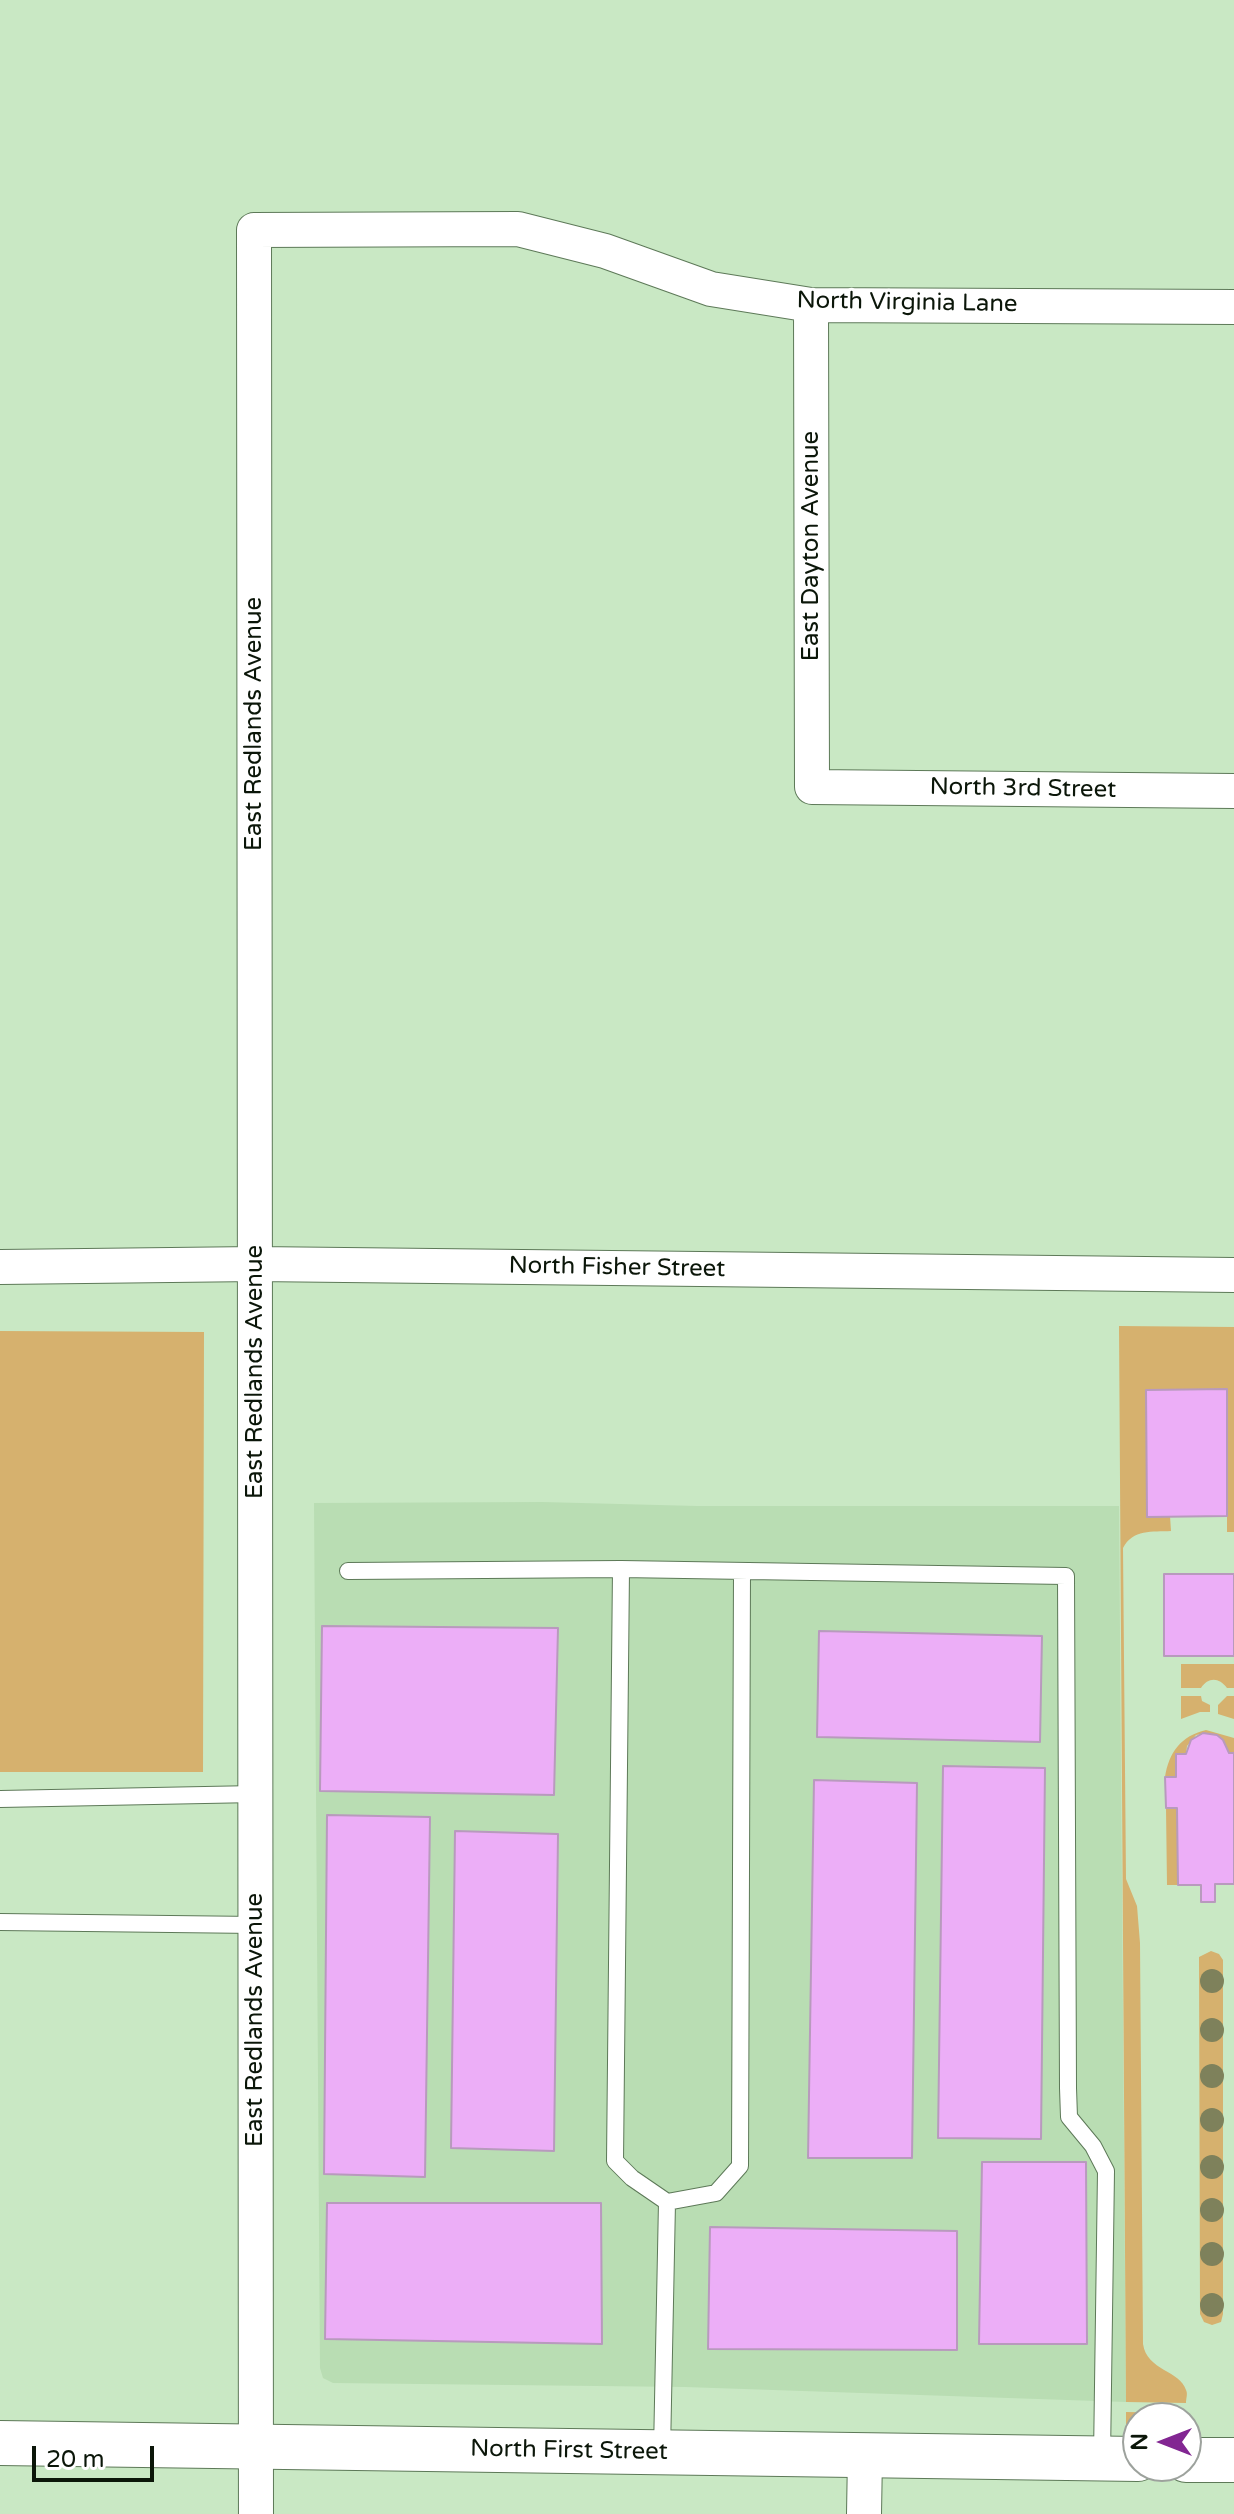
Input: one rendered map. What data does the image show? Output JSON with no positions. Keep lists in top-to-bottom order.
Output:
{
  "streets": {
    "main road": ["North First Street"],
    "street": [
      "North Virginia Lane",
      "East Dayton Avenue",
      "East Redlands Avenue",
      "North 3rd Street",
      "North Fisher Street"
    ]
  },
  "crossings": [
    ["North Virginia Lane", "East Dayton Avenue"],
    ["North Virginia Lane", "East Redlands Avenue"],
    ["East Dayton Avenue", "North 3rd Street"],
    ["East Redlands Avenue", "North Fisher Street"],
    ["East Redlands Avenue", "North First Street"]
  ],
  "scale_bar": "20 m",
  "north": "left"
}
